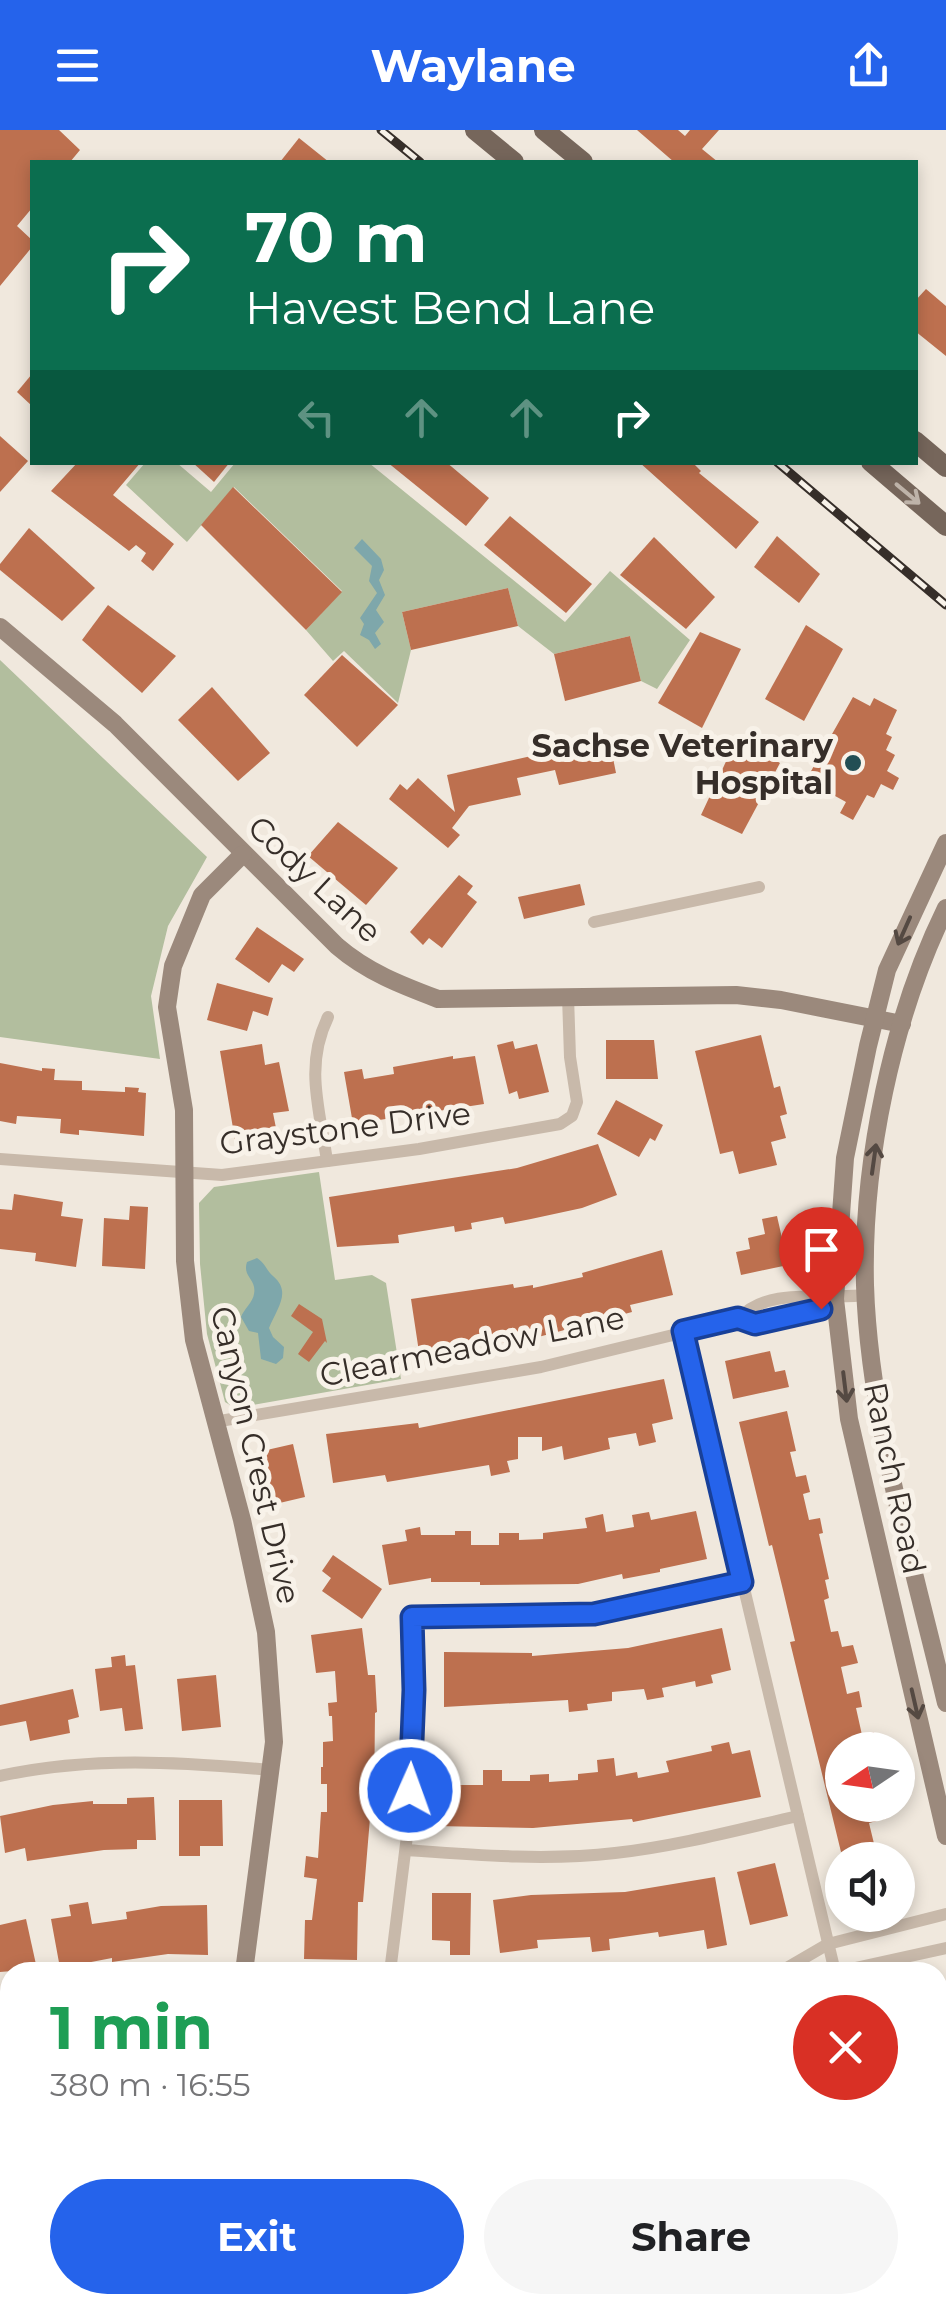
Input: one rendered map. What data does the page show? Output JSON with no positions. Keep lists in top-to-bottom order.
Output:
{
  "streets": {
    "street": [
      "Cody Lane",
      "Graystone Drive",
      "Clearmeadow Lane",
      "Canyon Crest Drive",
      "Ranch Road"
    ]
  },
  "crossings": [
    ["Cody Lane", "Graystone Drive"],
    ["Cody Lane", "Canyon Crest Drive"],
    ["Cody Lane", "Ranch Road"],
    ["Graystone Drive", "Canyon Crest Drive"],
    ["Clearmeadow Lane", "Canyon Crest Drive"],
    ["Clearmeadow Lane", "Ranch Road"]
  ],
  "places": ["Sachse Veterinary Hospital"],
  "north": "left",
  "page": {
    "header": "Waylane",
    "turn": ["70 m", "Havest Bend Lane"],
    "heading": ["1 min", "380 m · 16:55"],
    "buttons": ["Exit", "Share"]
  }
}
